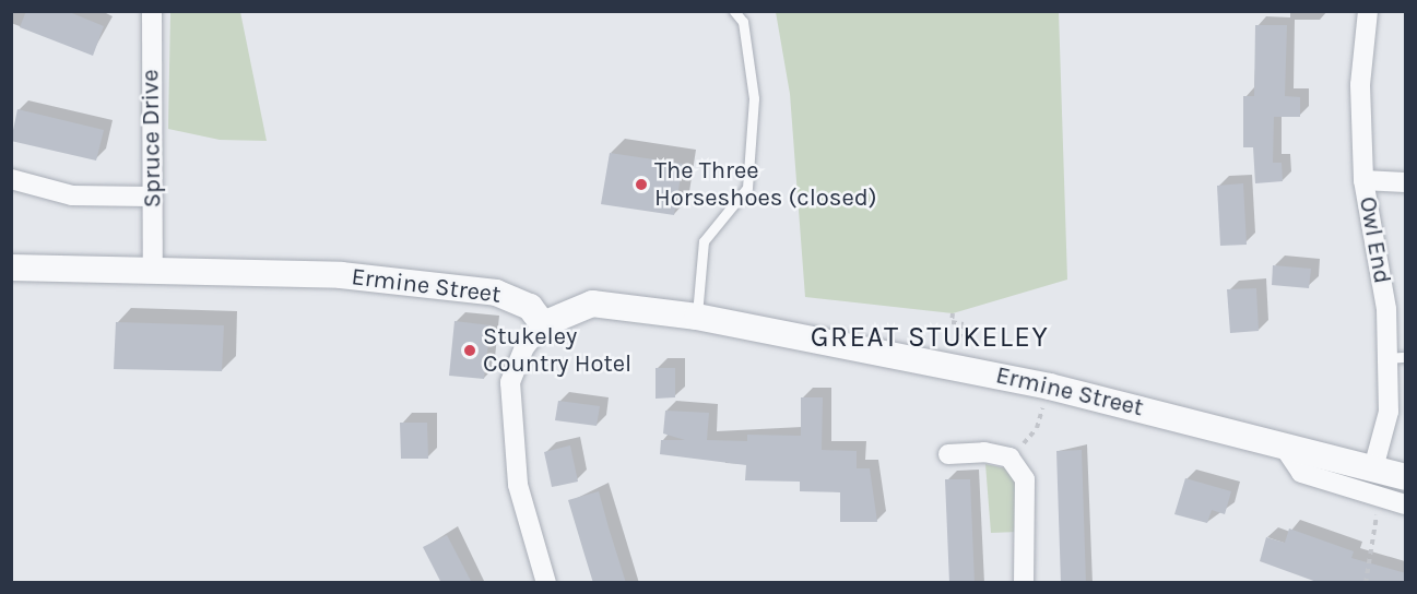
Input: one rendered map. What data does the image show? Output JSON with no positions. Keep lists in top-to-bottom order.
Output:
{
  "streets": {
    "street": ["Spruce Drive", "Owl End", "Ermine Street"]
  },
  "crossings": [
    ["Spruce Drive", "Ermine Street"],
    ["Owl End", "Ermine Street"]
  ],
  "districts": ["GREAT STUKELEY"],
  "places": ["The Three Horseshoes (closed)", "Stukeley Country Hotel"]
}
